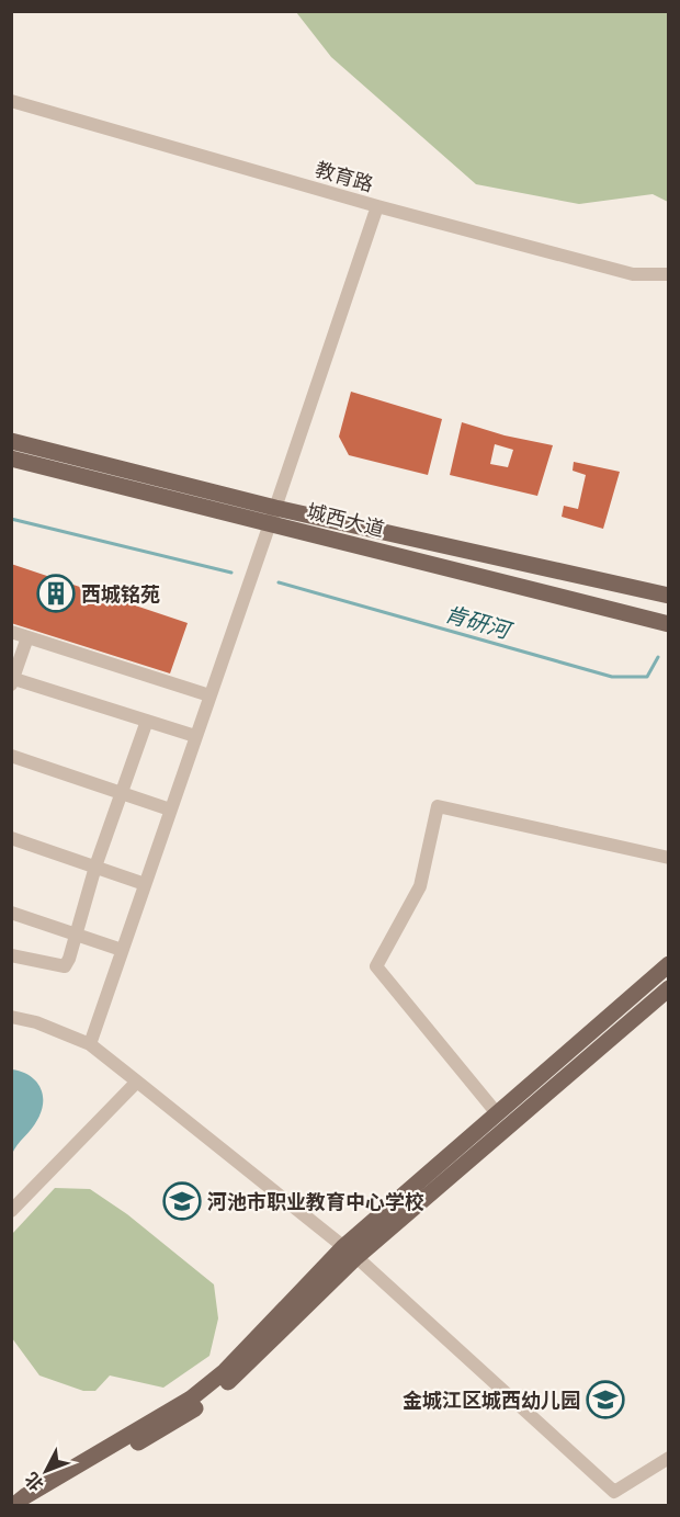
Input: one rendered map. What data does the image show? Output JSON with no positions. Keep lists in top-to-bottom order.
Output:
{
  "streets": {
    "main road": ["城西大道"],
    "street": ["教育路"]
  },
  "water": ["肯研河"],
  "places": {
    "building": ["西城铭苑"],
    "school or university": ["河池市职业教育中心学校", "金城江区城西幼儿园"]
  },
  "north": "bottom left"
}
